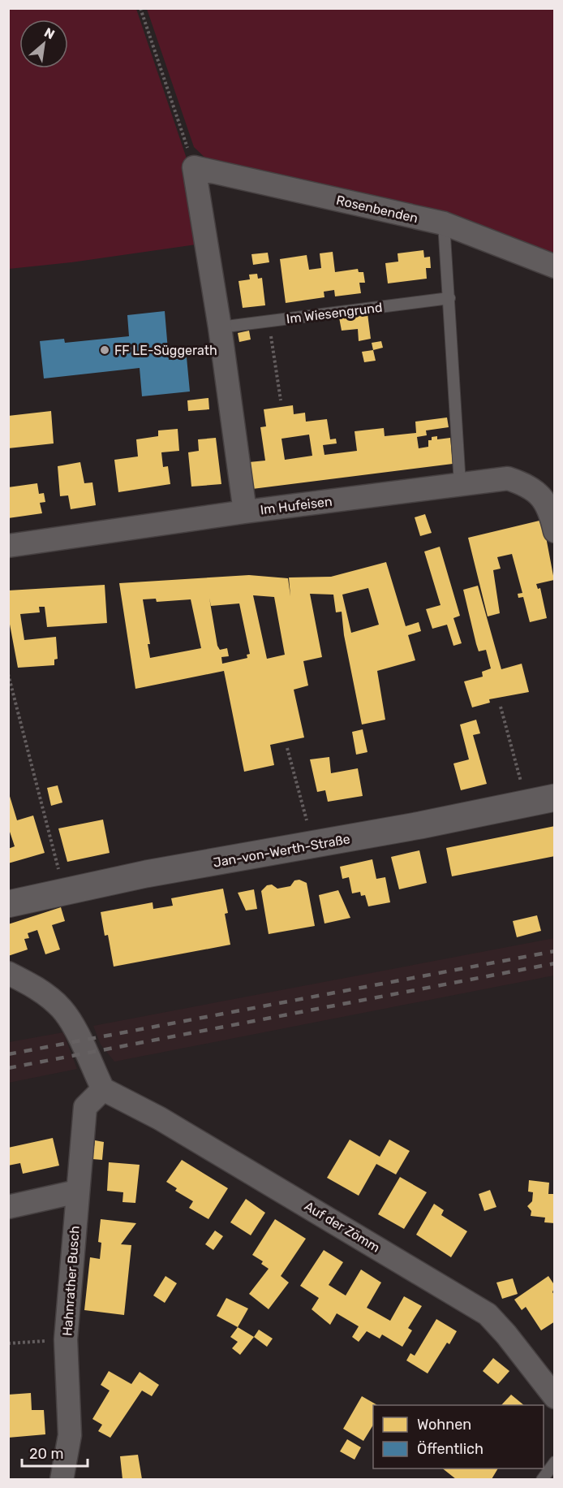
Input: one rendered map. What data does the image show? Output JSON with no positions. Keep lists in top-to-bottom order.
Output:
{
  "streets": {
    "main road": ["Jan-von-Werth-Straße"],
    "street": [
      "Rosenbenden",
      "Im Hufeisen",
      "Auf der Zömm",
      "Hahnrather Busch"
    ],
    "lane": ["Im Wiesengrund"]
  },
  "crossings": [
    ["Auf der Zömm", "Hahnrather Busch"]
  ],
  "places": ["FF LE-Süggerath"],
  "legend": ["Wohnen", "Öffentlich"],
  "scale_bar": "20 m",
  "north": "top right"
}
